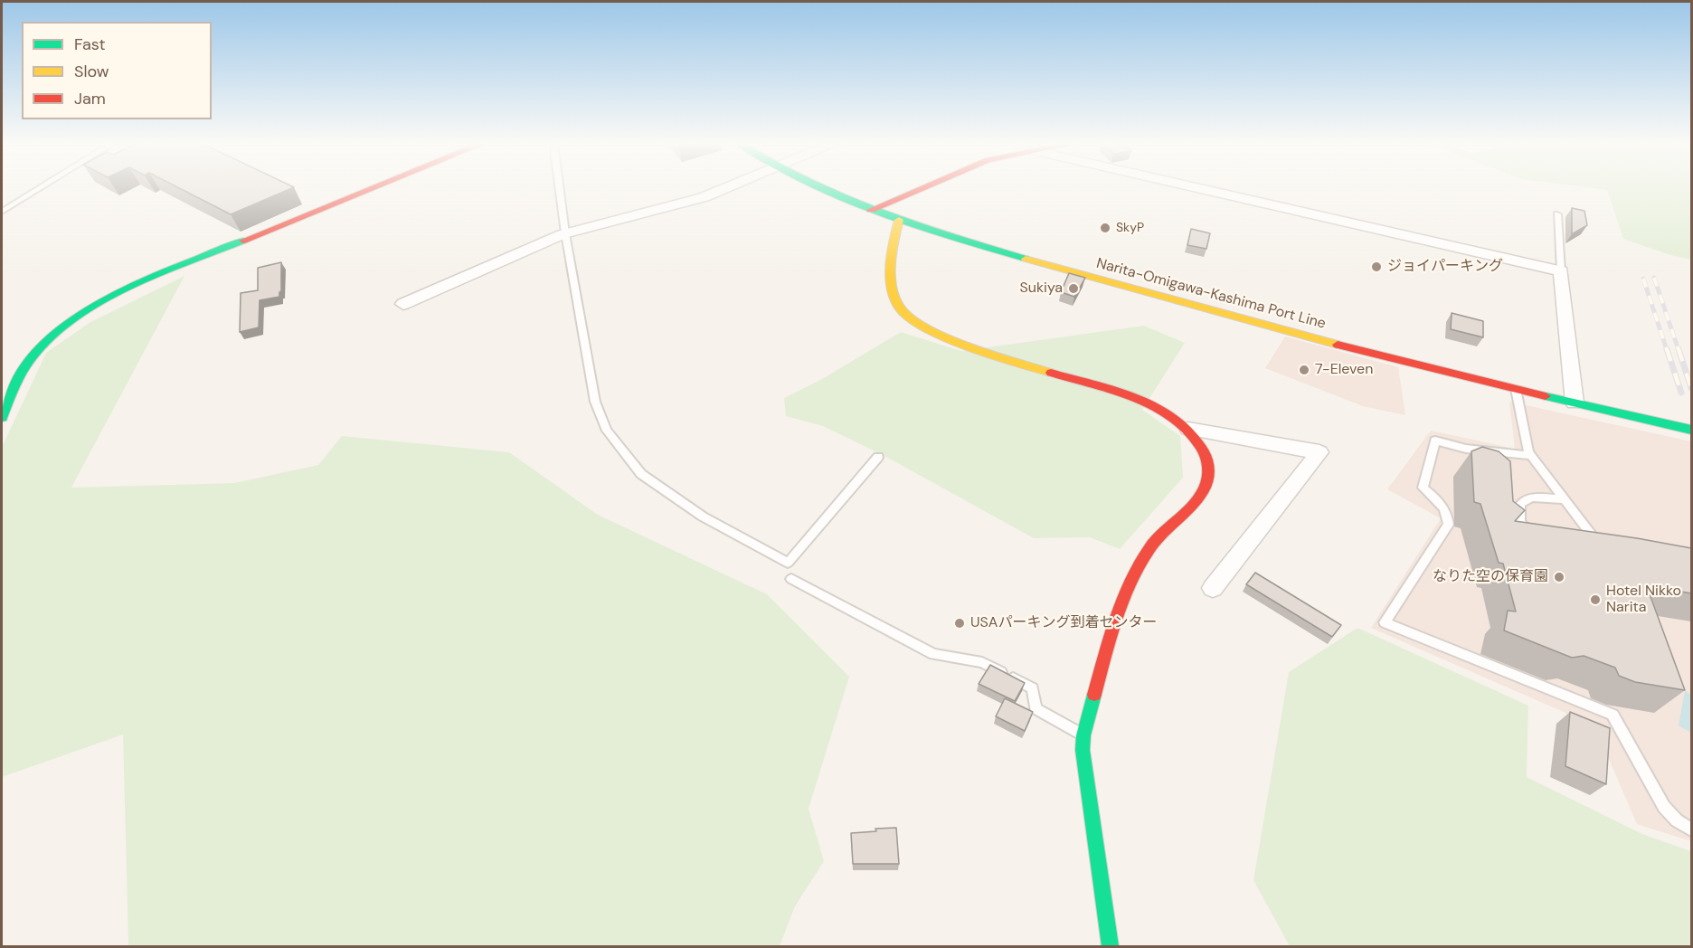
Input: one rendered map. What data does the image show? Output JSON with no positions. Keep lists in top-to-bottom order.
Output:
{
  "streets": {
    "street": ["Narita-Omigawa-Kashima Port Line"]
  },
  "places": [
    "SkyP",
    "ジョイパーキング",
    "Sukiya",
    "7-Eleven",
    "なりた空の保育園",
    "Hotel Nikko Narita",
    "USAパーキング到着センター"
  ],
  "legend": ["Fast", "Slow", "Jam"]
}
